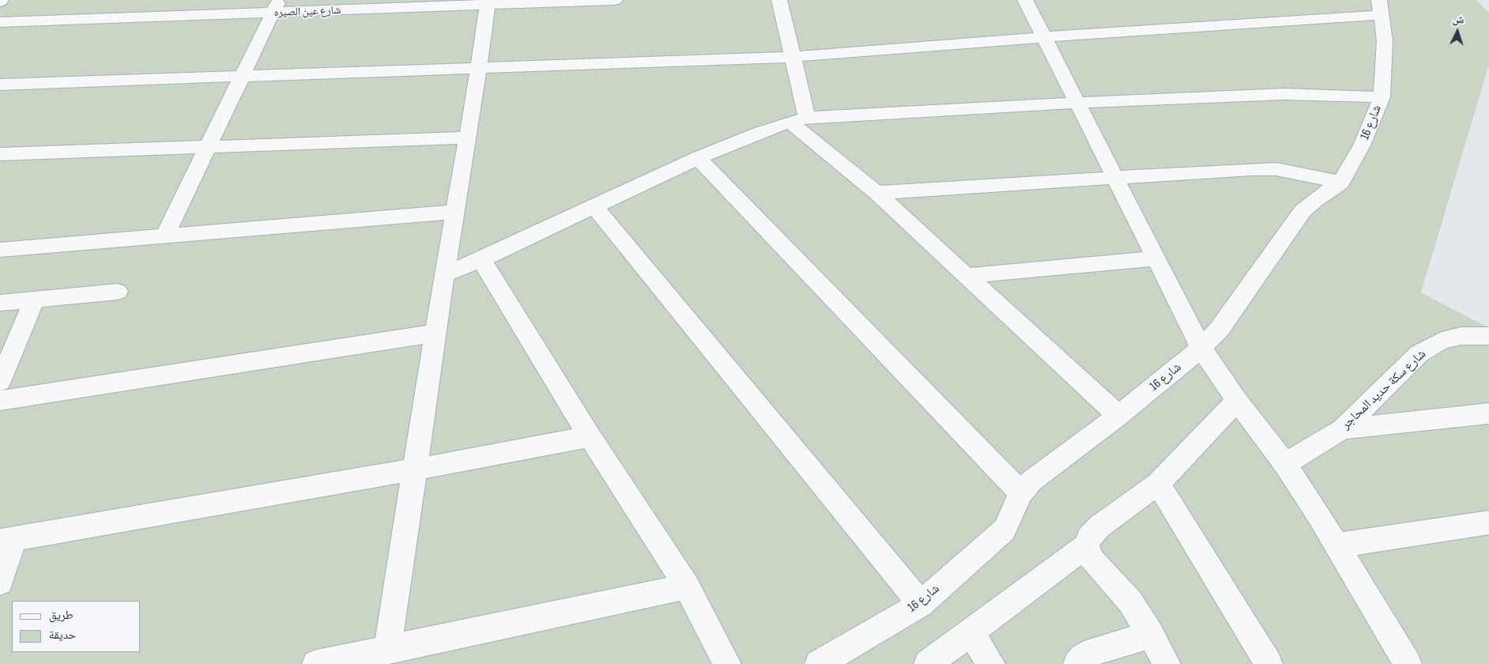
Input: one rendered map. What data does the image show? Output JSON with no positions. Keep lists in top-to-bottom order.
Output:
{
  "streets": {
    "lane": ["شارع عين الصيره", "شارع 16", "شارع سكة حديد المحاجر"]
  },
  "legend": ["طريق", "حديقة"],
  "north": "top"
}
